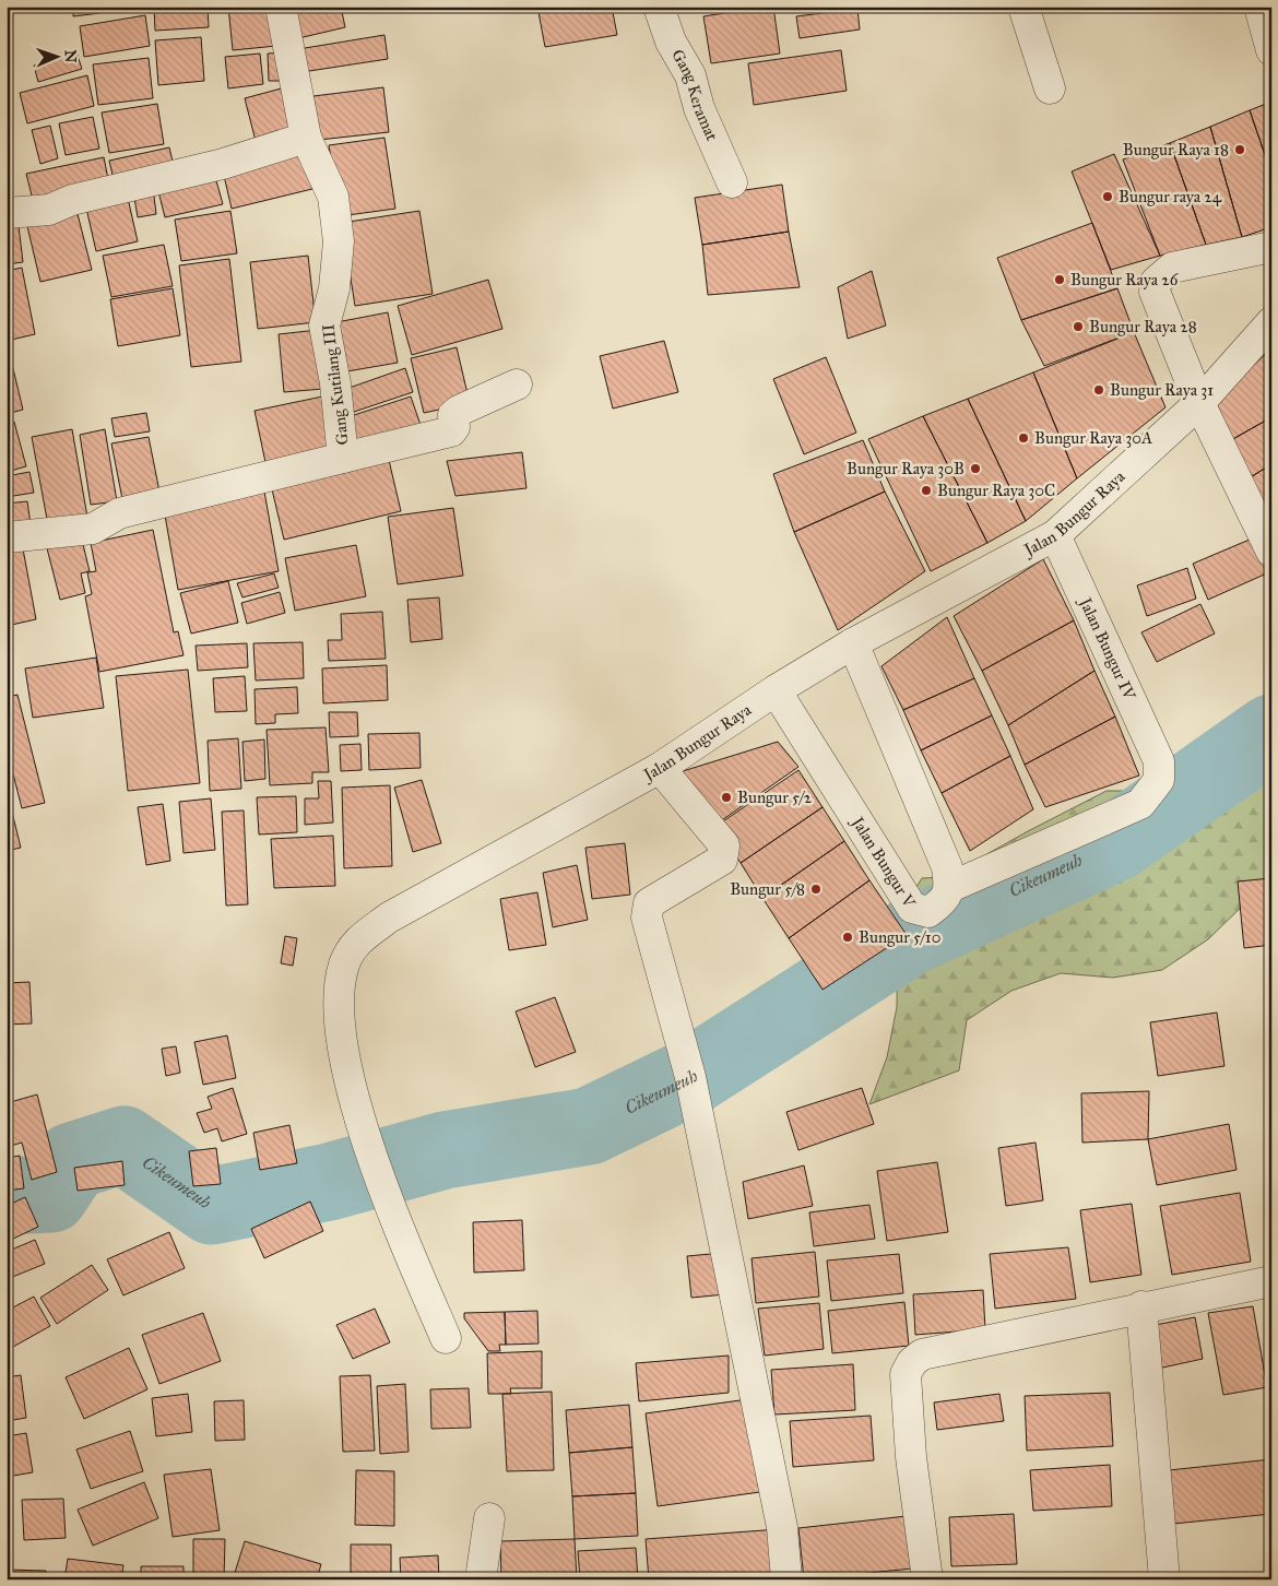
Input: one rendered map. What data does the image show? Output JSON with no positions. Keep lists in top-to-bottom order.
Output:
{
  "streets": {
    "street": [
      "Gang Keramat",
      "Gang Kutilang III",
      "Jalan Bungur Raya",
      "Jalan Bungur IV",
      "Jalan Bungur V"
    ]
  },
  "crossings": [
    ["Jalan Bungur Raya", "Jalan Bungur IV"],
    ["Jalan Bungur Raya", "Jalan Bungur V"],
    ["Jalan Bungur IV", "Jalan Bungur V"]
  ],
  "water": ["Cikeumeuh"],
  "places": [
    "Bungur Raya 18",
    "Bungur raya 24",
    "Bungur Raya 26",
    "Bungur Raya 28",
    "Bungur Raya 31",
    "Bungur Raya 30A",
    "Bungur Raya 30B",
    "Bungur Raya 30C",
    "Bungur 5/2",
    "Bungur 5/8",
    "Bungur 5/10"
  ],
  "north": "right"
}
